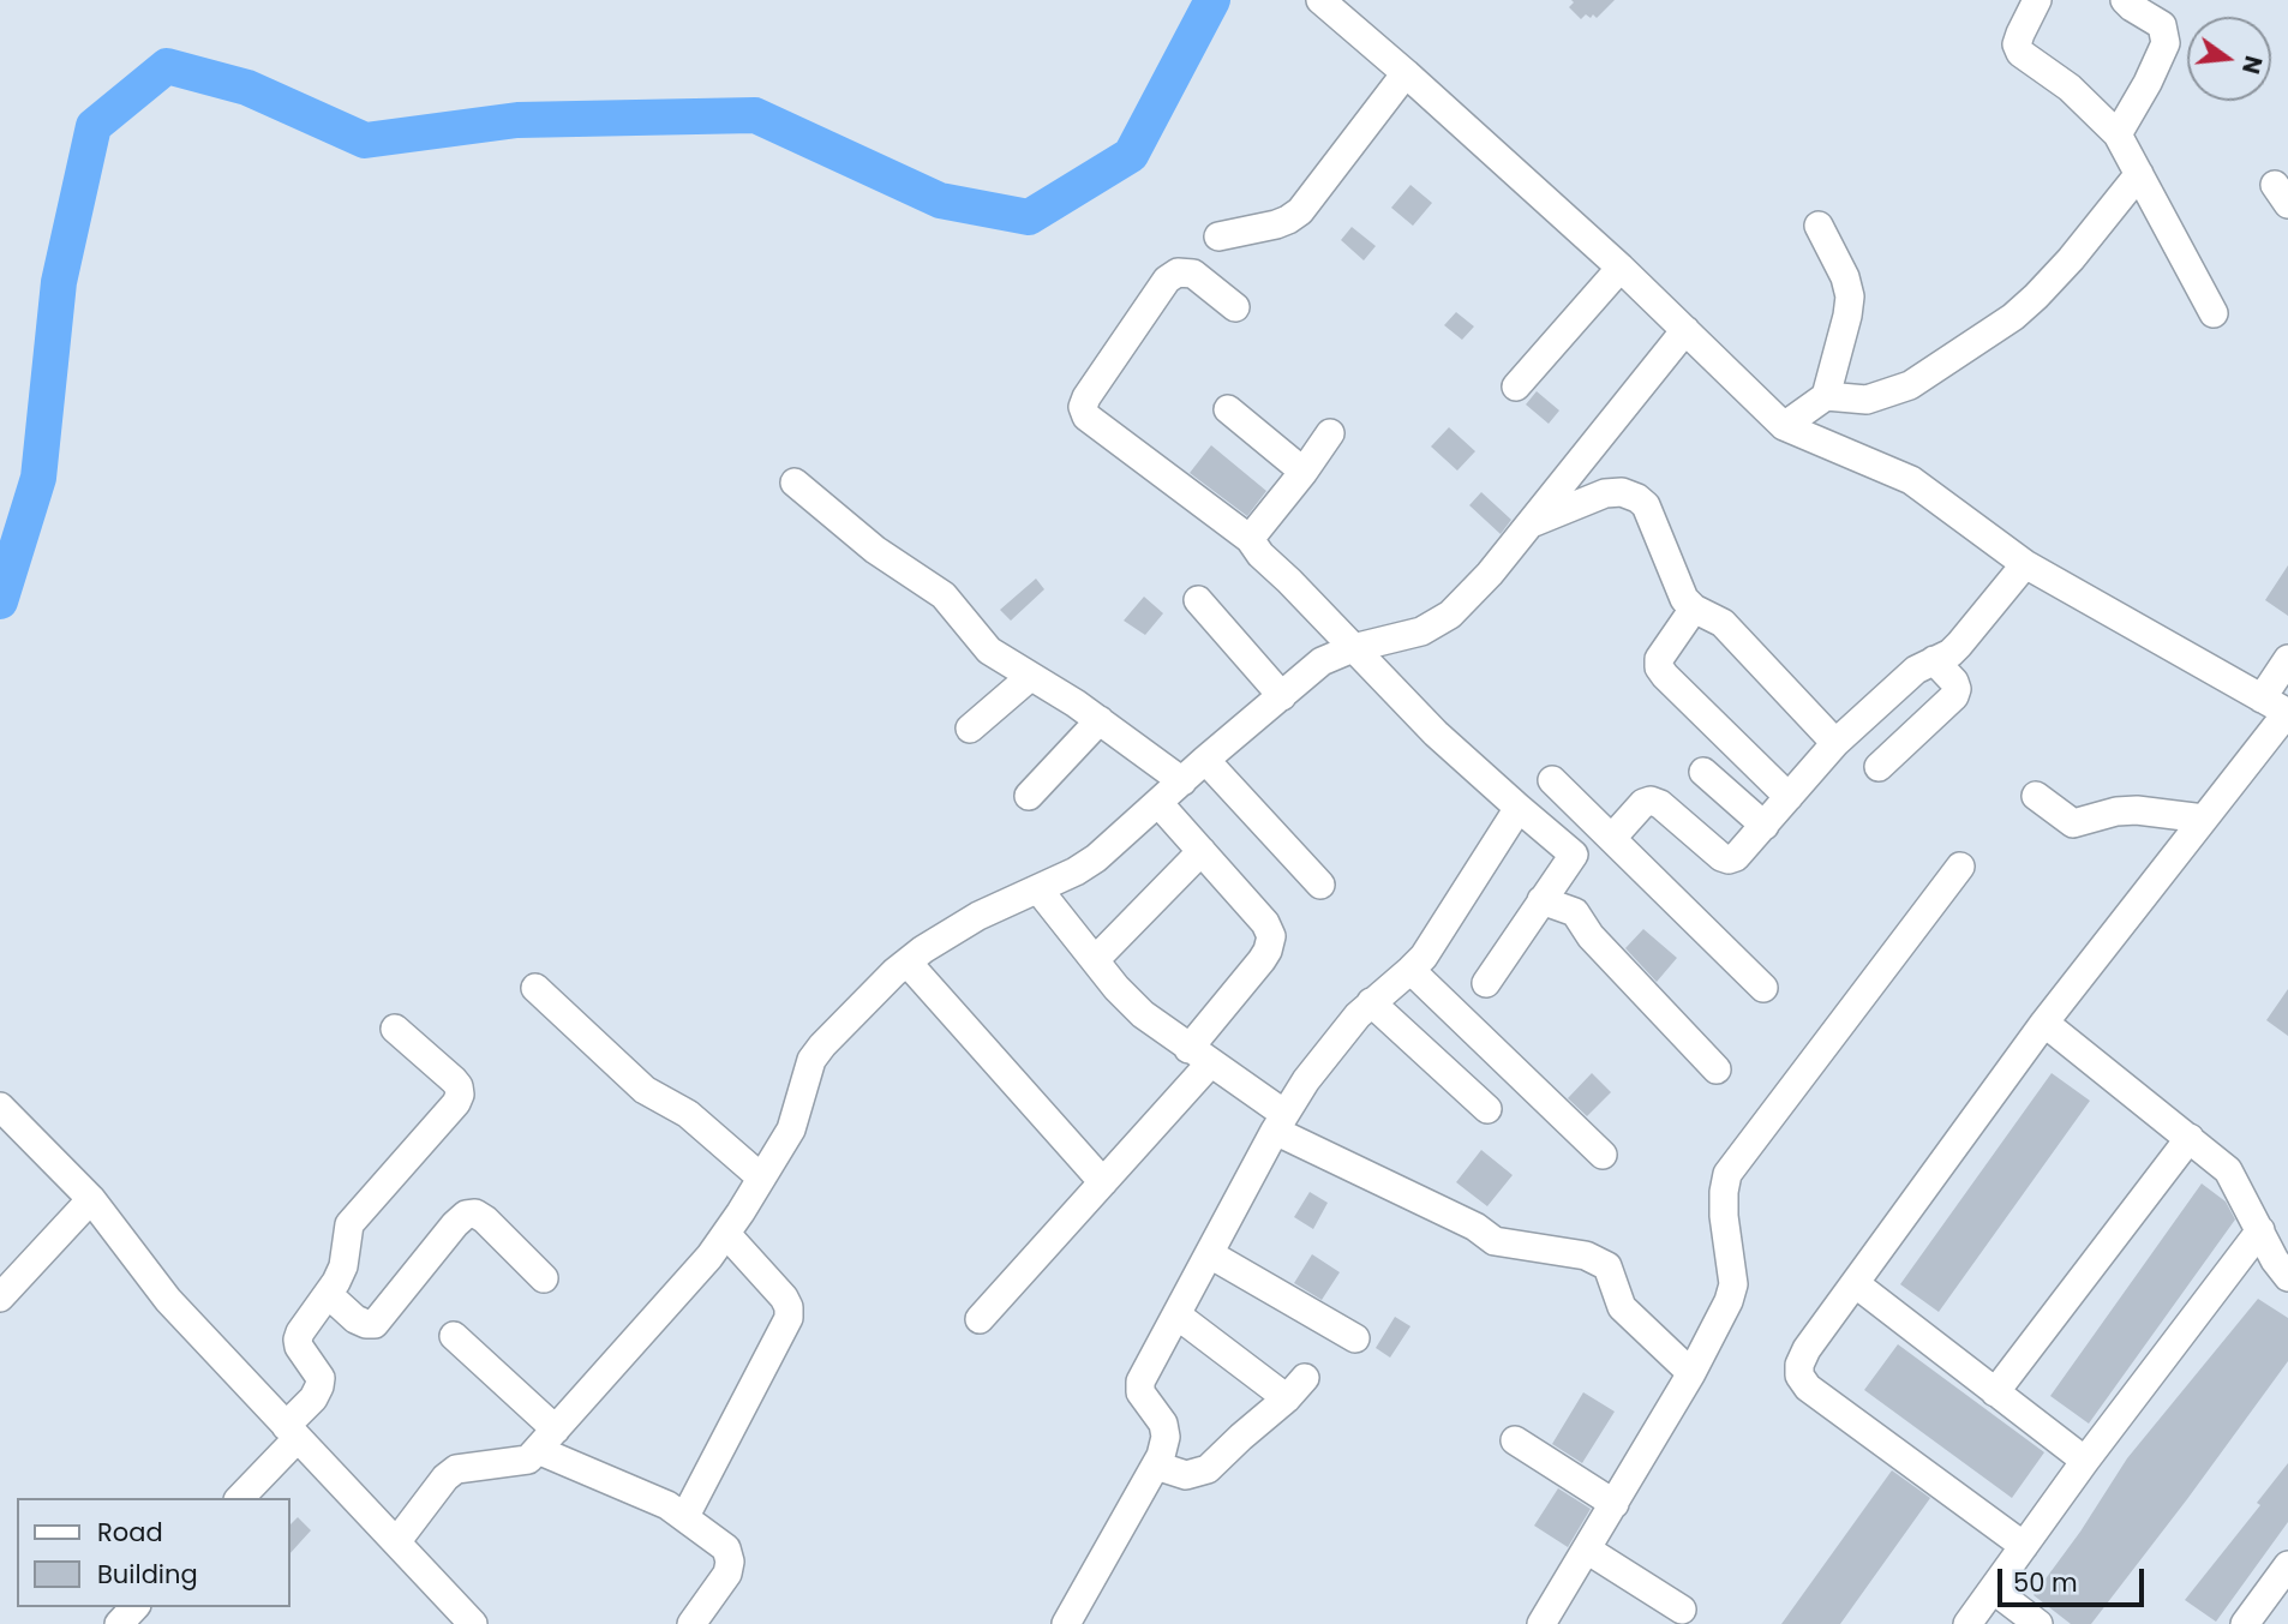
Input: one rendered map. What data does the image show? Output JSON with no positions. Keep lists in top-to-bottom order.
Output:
{
  "legend": ["Road", "Building"],
  "scale_bar": "50 m",
  "north": "right"
}
